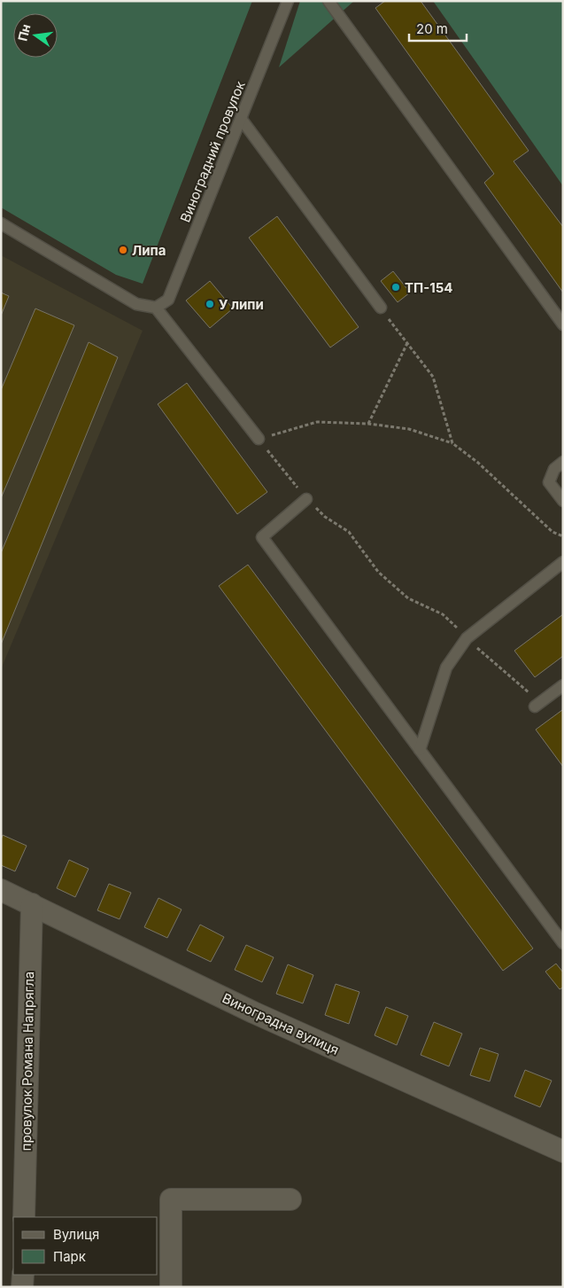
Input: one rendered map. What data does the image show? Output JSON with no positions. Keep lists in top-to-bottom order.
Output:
{
  "streets": {
    "street": ["Виноградна вулиця", "провулок Романа Напрягла"],
    "lane": ["Виноградний провулок"]
  },
  "crossings": [
    ["Виноградна вулиця", "провулок Романа Напрягла"]
  ],
  "places": ["Липа", "ТП-154", "У липи"],
  "legend": ["Вулиця", "Парк"],
  "scale_bar": "20 m",
  "north": "left"
}
